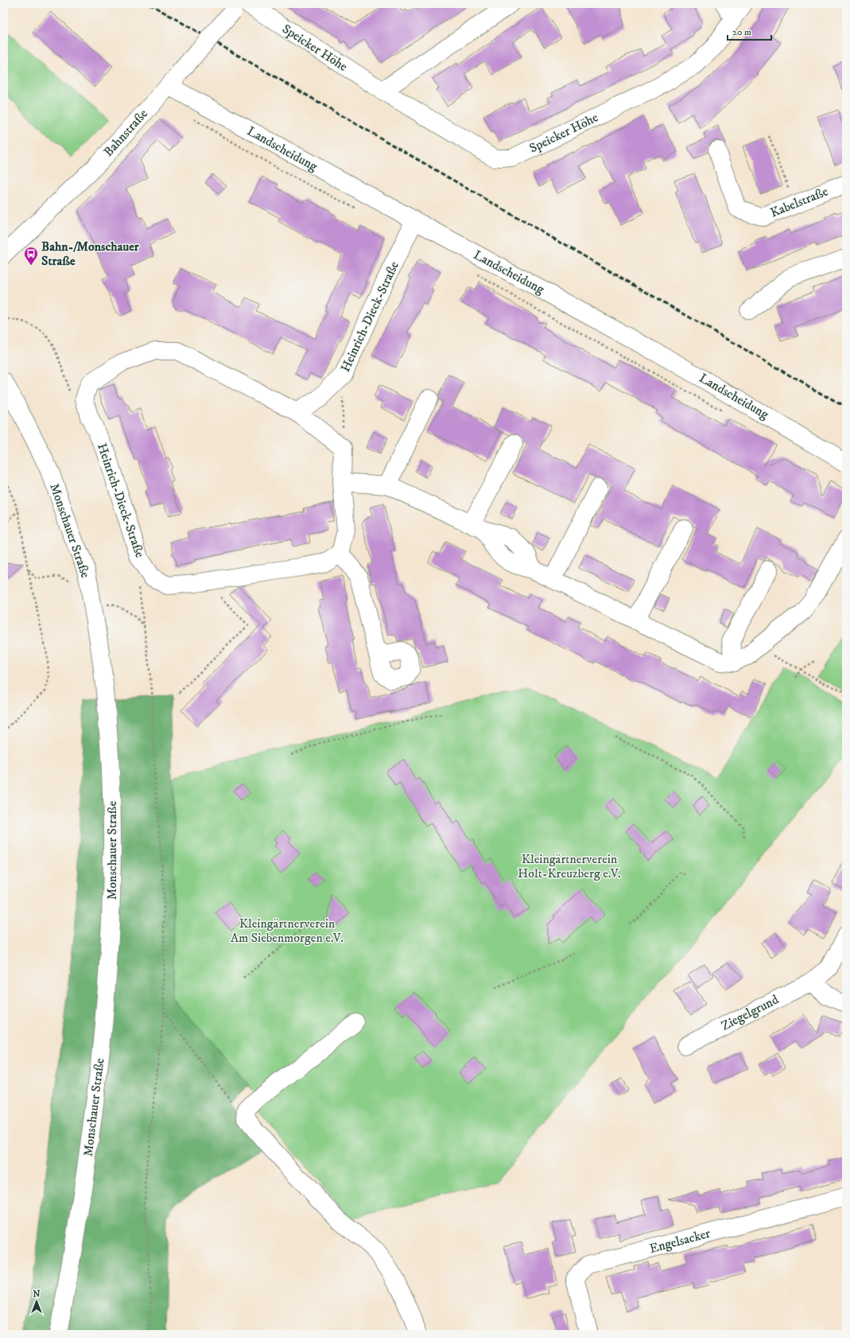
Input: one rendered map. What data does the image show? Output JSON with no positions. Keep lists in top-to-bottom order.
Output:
{
  "streets": {
    "street": [
      "Speicker Höhe",
      "Bahnstraße",
      "Landscheidung",
      "Kabelstraße",
      "Heinrich-Dieck-Straße",
      "Monschauer Straße",
      "Ziegelgrund",
      "Engelsacker"
    ]
  },
  "crossings": [
    ["Speicker Höhe", "Bahnstraße"],
    ["Bahnstraße", "Landscheidung"],
    ["Landscheidung", "Heinrich-Dieck-Straße"]
  ],
  "parks": ["Kleingärtnerverein Holt-Kreuzberg e.V.", "Kleingärtnerverein Am Siebenmorgen e.V."],
  "places": {
    "bus stop": ["Bahn-/Monschauer Straße"]
  },
  "scale_bar": "20 m",
  "north": "top"
}
